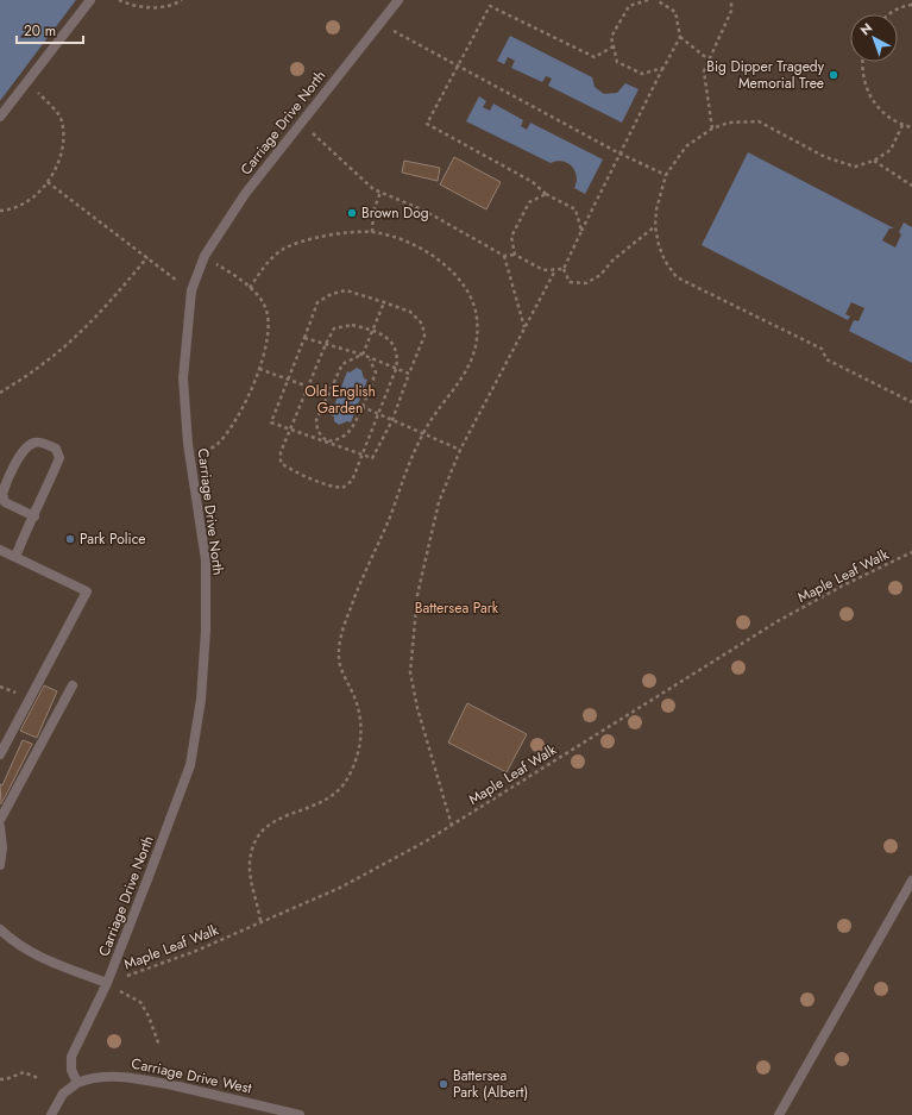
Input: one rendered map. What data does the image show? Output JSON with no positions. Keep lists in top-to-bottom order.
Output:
{
  "streets": {
    "street": ["Carriage Drive North", "Carriage Drive West"],
    "path": ["Maple Leaf Walk"]
  },
  "crossings": [
    ["Carriage Drive North", "Maple Leaf Walk"],
    ["Carriage Drive North", "Carriage Drive West"]
  ],
  "parks": ["Old English Garden", "Battersea Park"],
  "places": [
    "Big Dipper Tragedy Memorial Tree",
    "Brown Dog",
    "Park Police",
    "Battersea Park (Albert)"
  ],
  "scale_bar": "20 m",
  "north": "top left"
}
